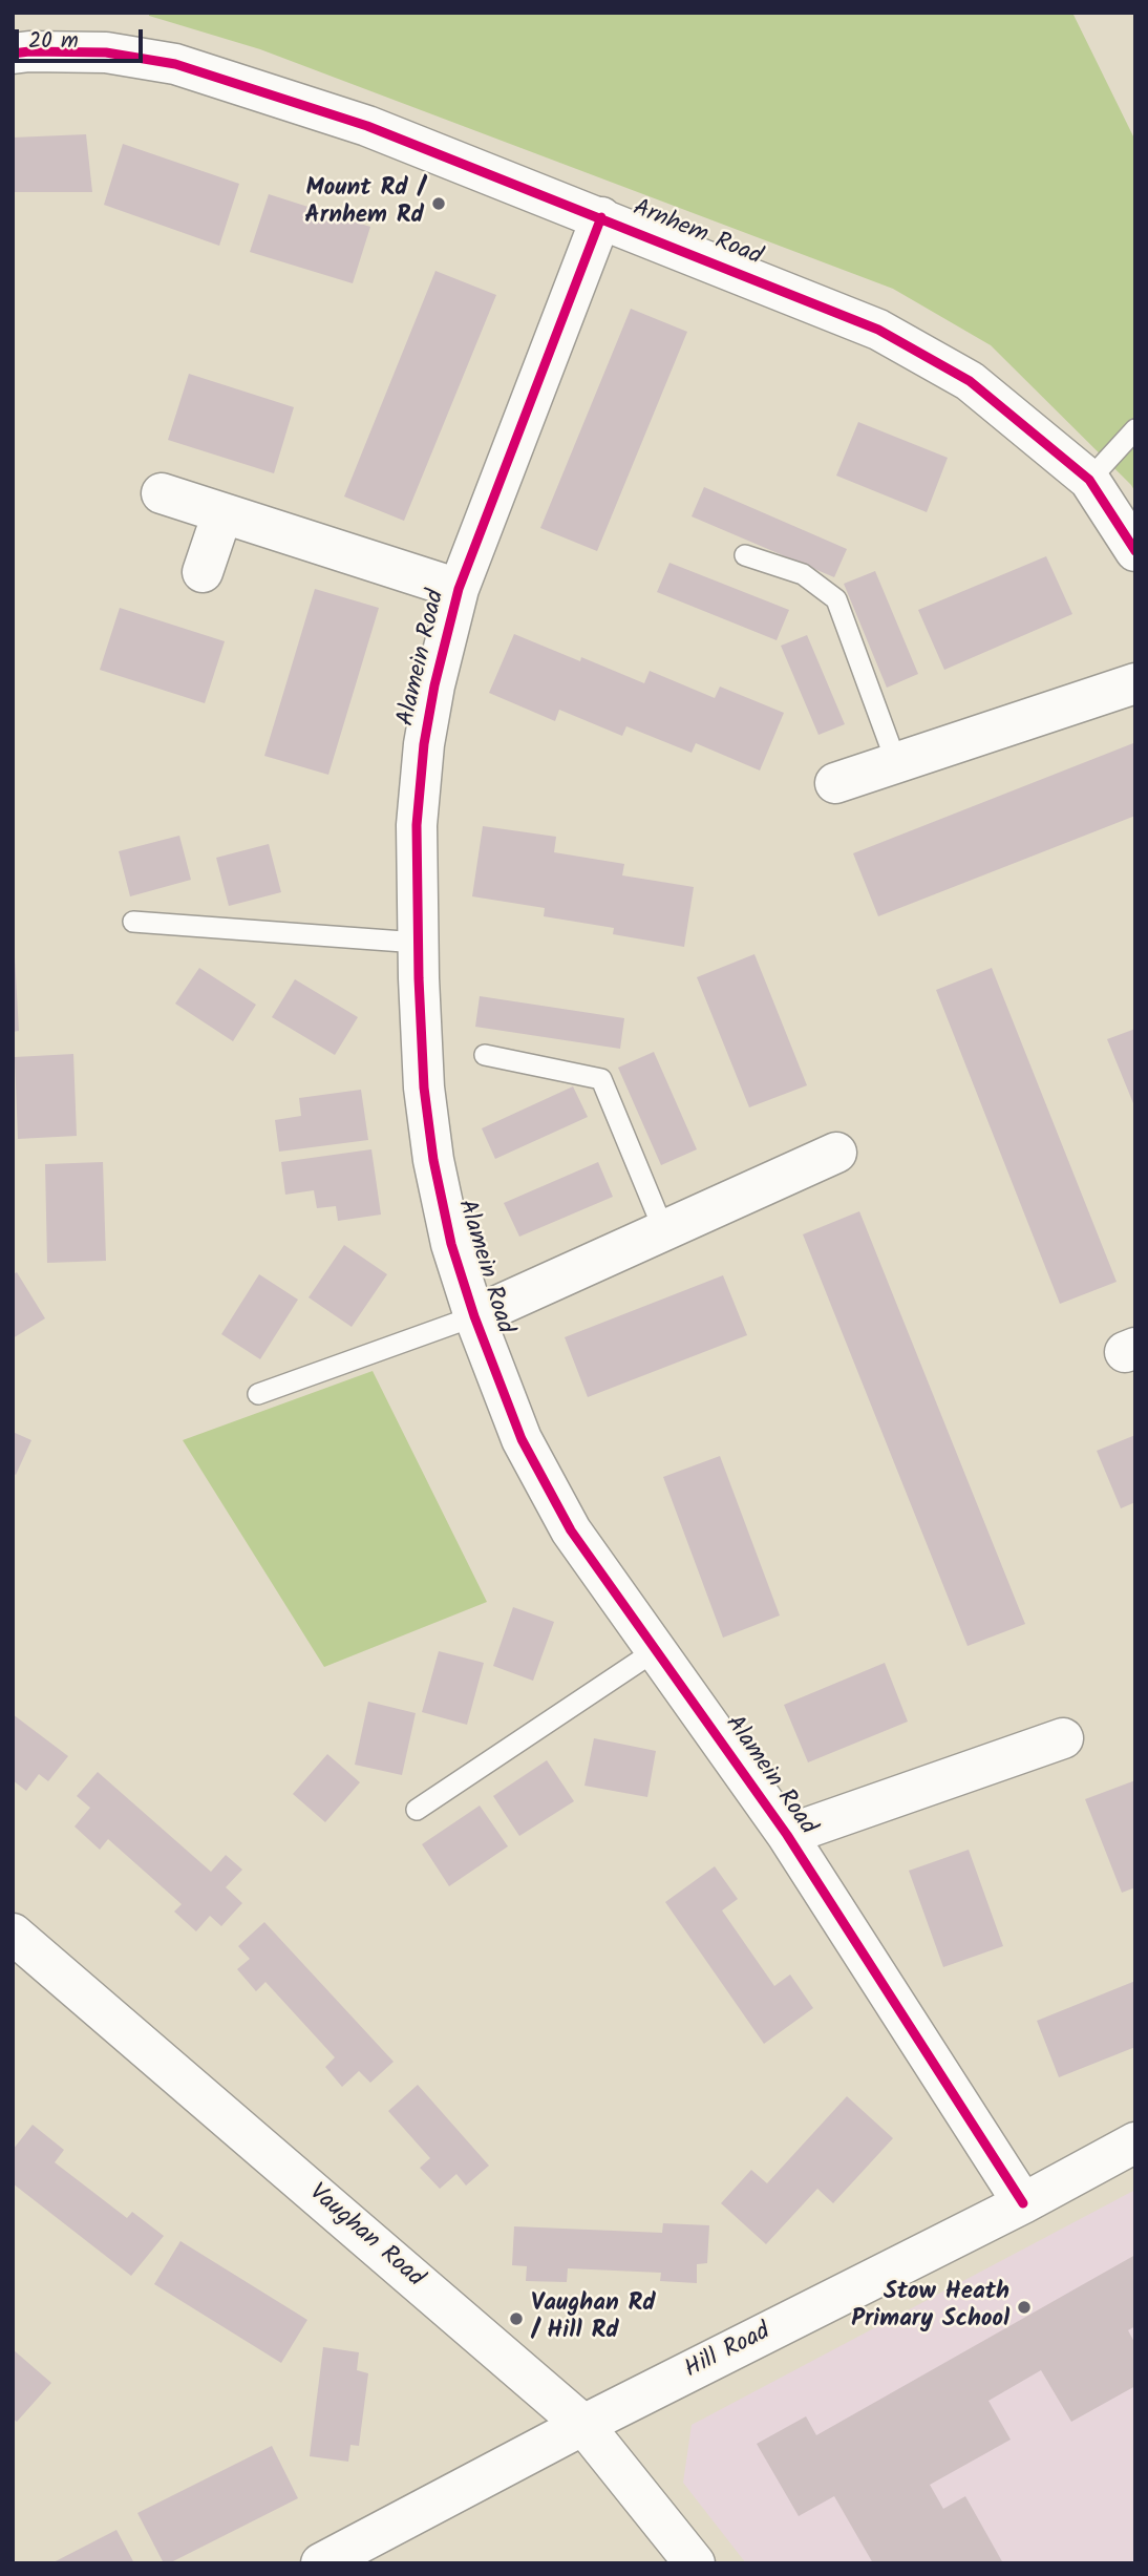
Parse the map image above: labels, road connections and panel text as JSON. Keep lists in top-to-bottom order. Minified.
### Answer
{"streets":{"street":["Arnhem Road","Alamein Road","Vaughan Road","Hill Road"]},"crossings":[["Arnhem Road","Alamein Road"],["Alamein Road","Hill Road"],["Vaughan Road","Hill Road"]],"places":["Mount Rd / Arnhem Rd","Stow Heath Primary School","Vaughan Rd / Hill Rd"],"scale_bar":"20 m"}
